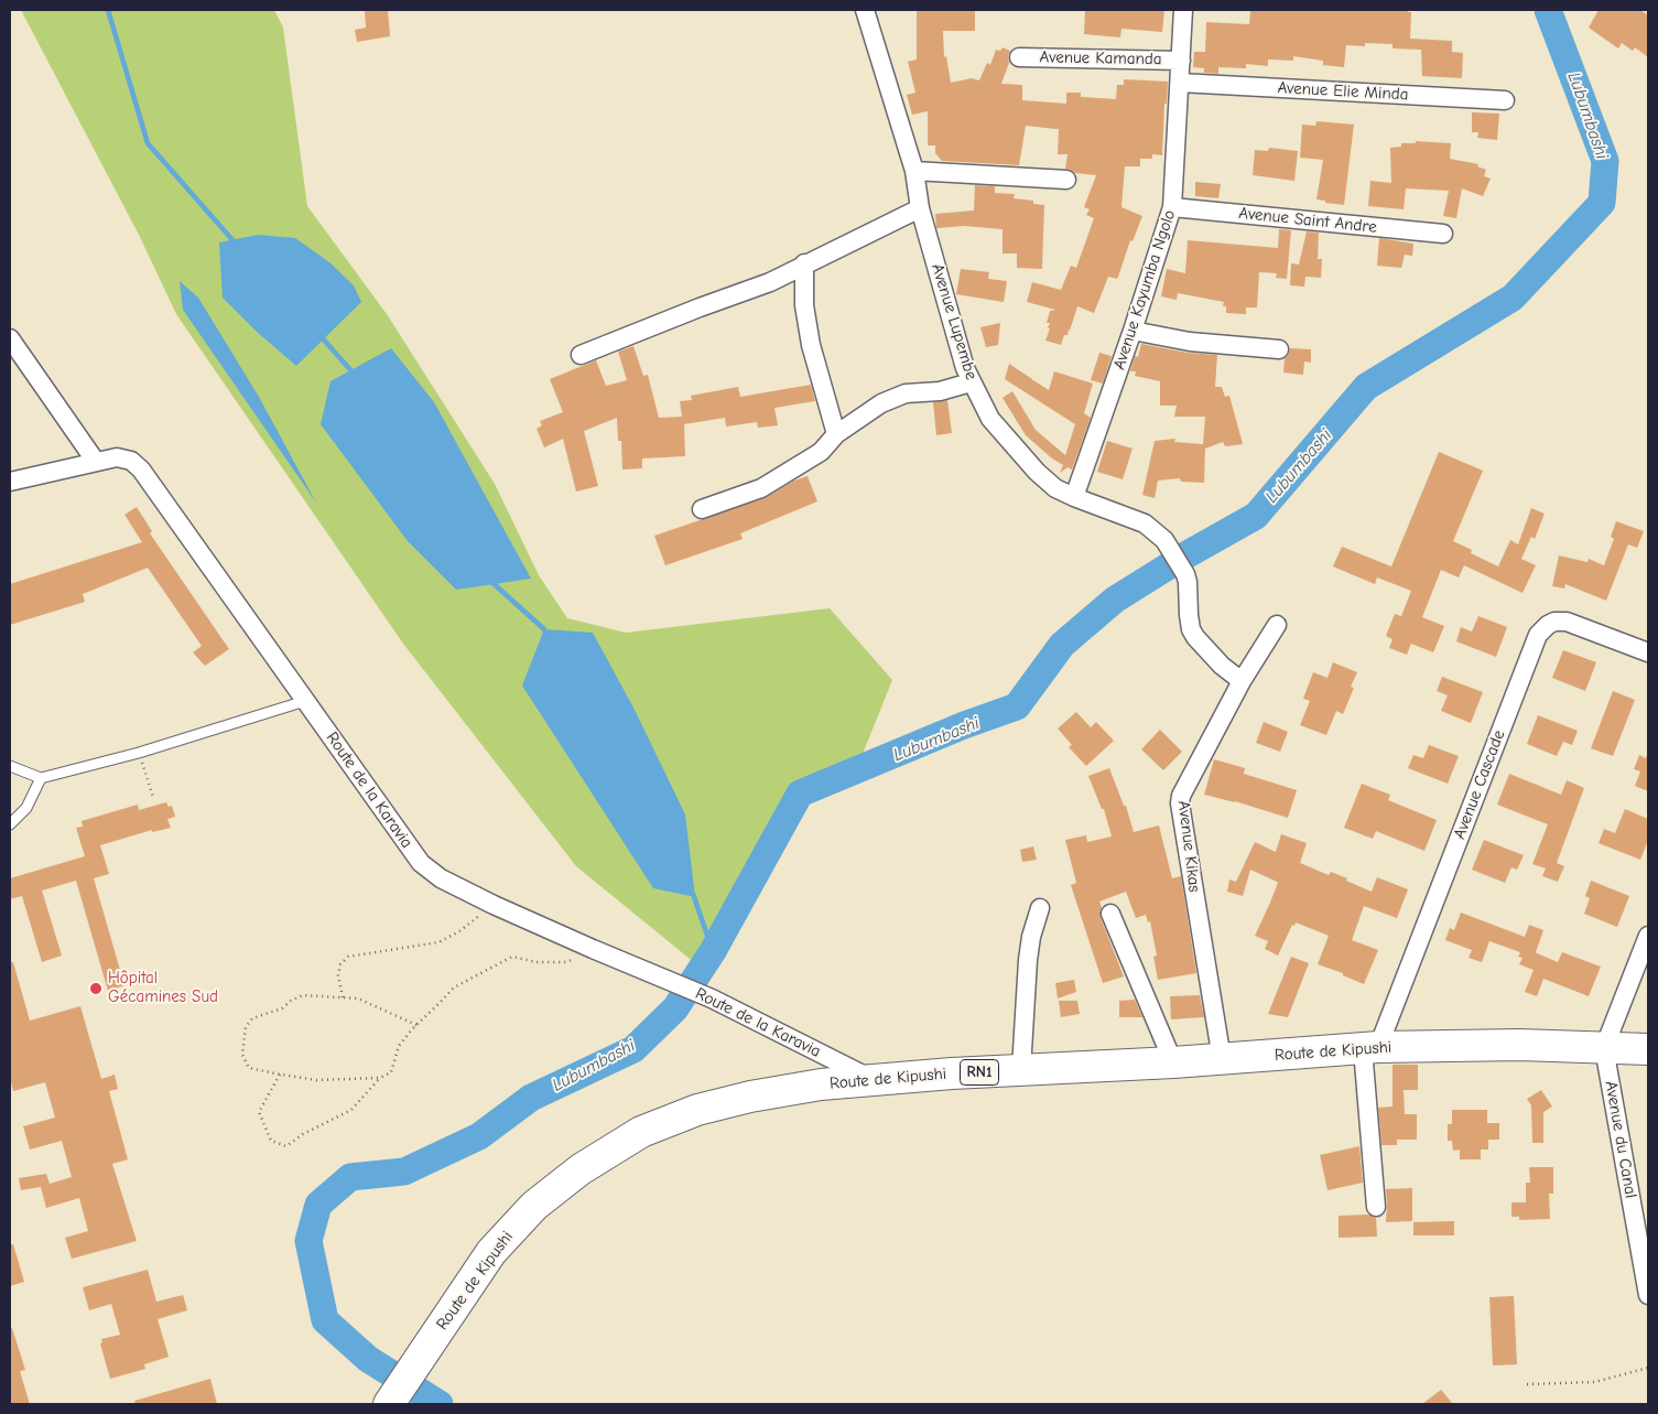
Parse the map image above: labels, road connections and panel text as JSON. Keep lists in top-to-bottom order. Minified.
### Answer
{"streets":{"highway":["Route de Kipushi","RN1"],"street":["Avenue Kamanda","Avenue Elie Minda","Avenue Saint Andre","Avenue Kayumba Ngolo","Avenue Lupembe","Avenue Cascade","Route de la Karavia","Avenue Kikas","Avenue du Canal"]},"crossings":[["Avenue Kamanda","Avenue Kayumba Ngolo"],["Avenue Elie Minda","Avenue Kayumba Ngolo"],["Avenue Saint Andre","Avenue Kayumba Ngolo"],["Avenue Kayumba Ngolo","Avenue Lupembe"],["Avenue Lupembe","Avenue Kikas"],["Avenue Cascade","Route de Kipushi"],["Route de la Karavia","Route de Kipushi"],["Avenue Kikas","Route de Kipushi"],["Route de Kipushi","Avenue du Canal"]],"water":["Lubumbashi"],"places":["Hôpital Gécamines Sud"]}
